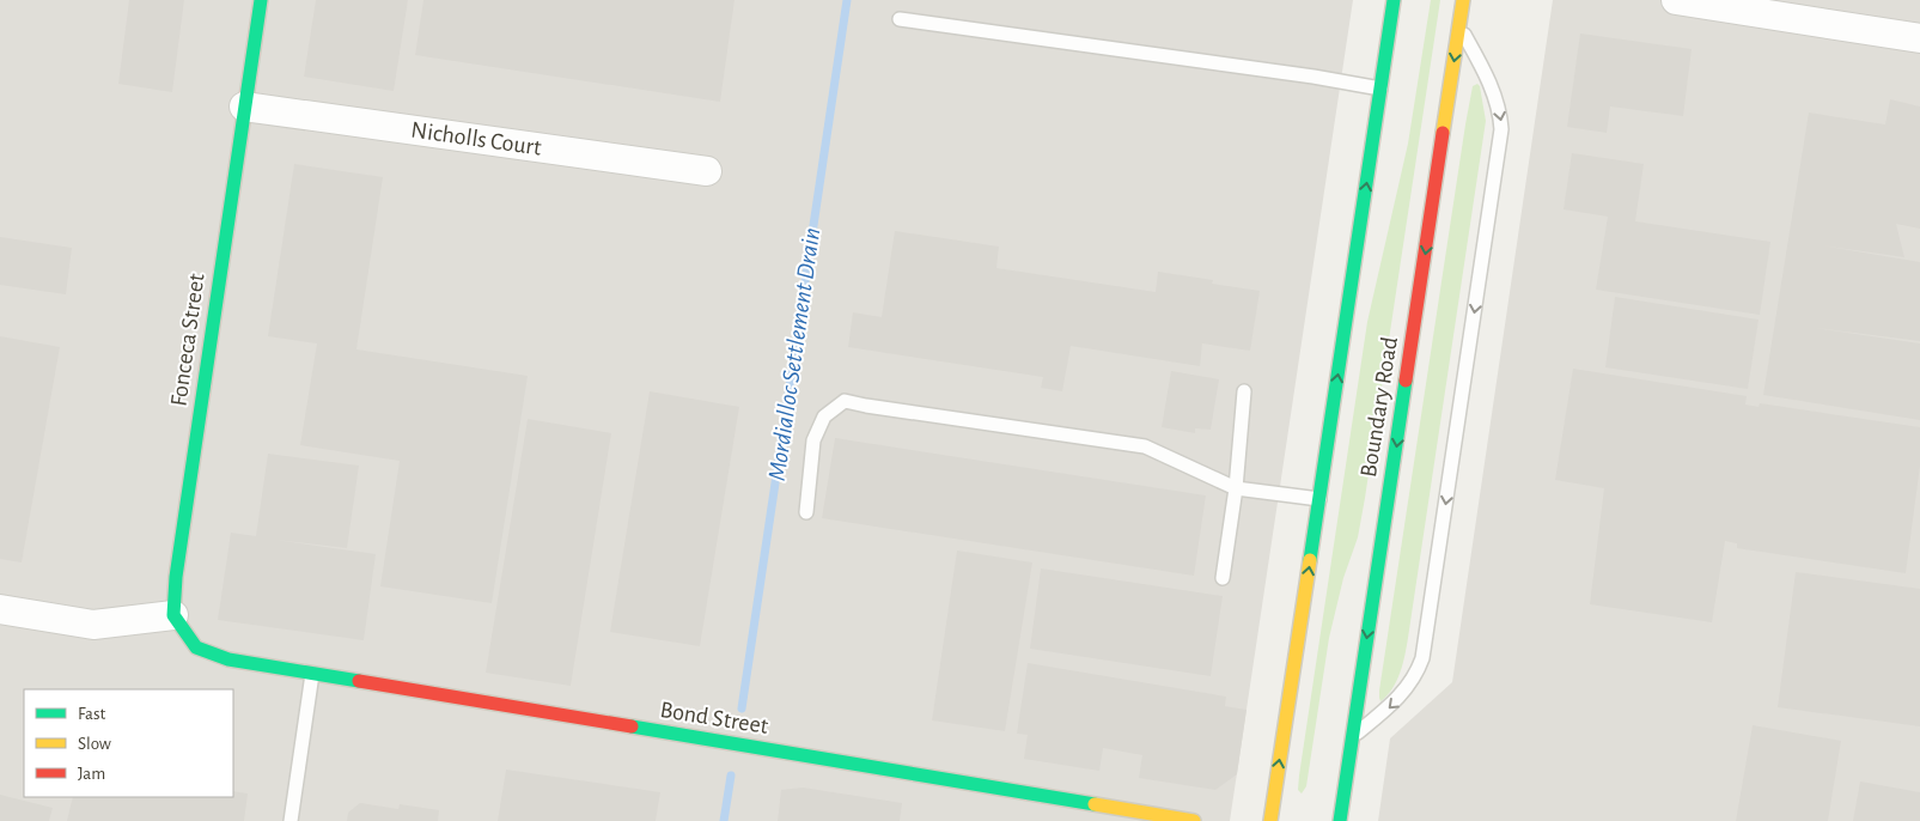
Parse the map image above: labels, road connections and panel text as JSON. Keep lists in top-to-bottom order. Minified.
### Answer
{"streets":{"street":["Nicholls Court","Fonceca Street","Boundary Road","Bond Street"]},"crossings":[["Nicholls Court","Fonceca Street"],["Fonceca Street","Bond Street"]],"water":["Mordialloc Settlement Drain"],"legend":["Fast","Slow","Jam"]}
